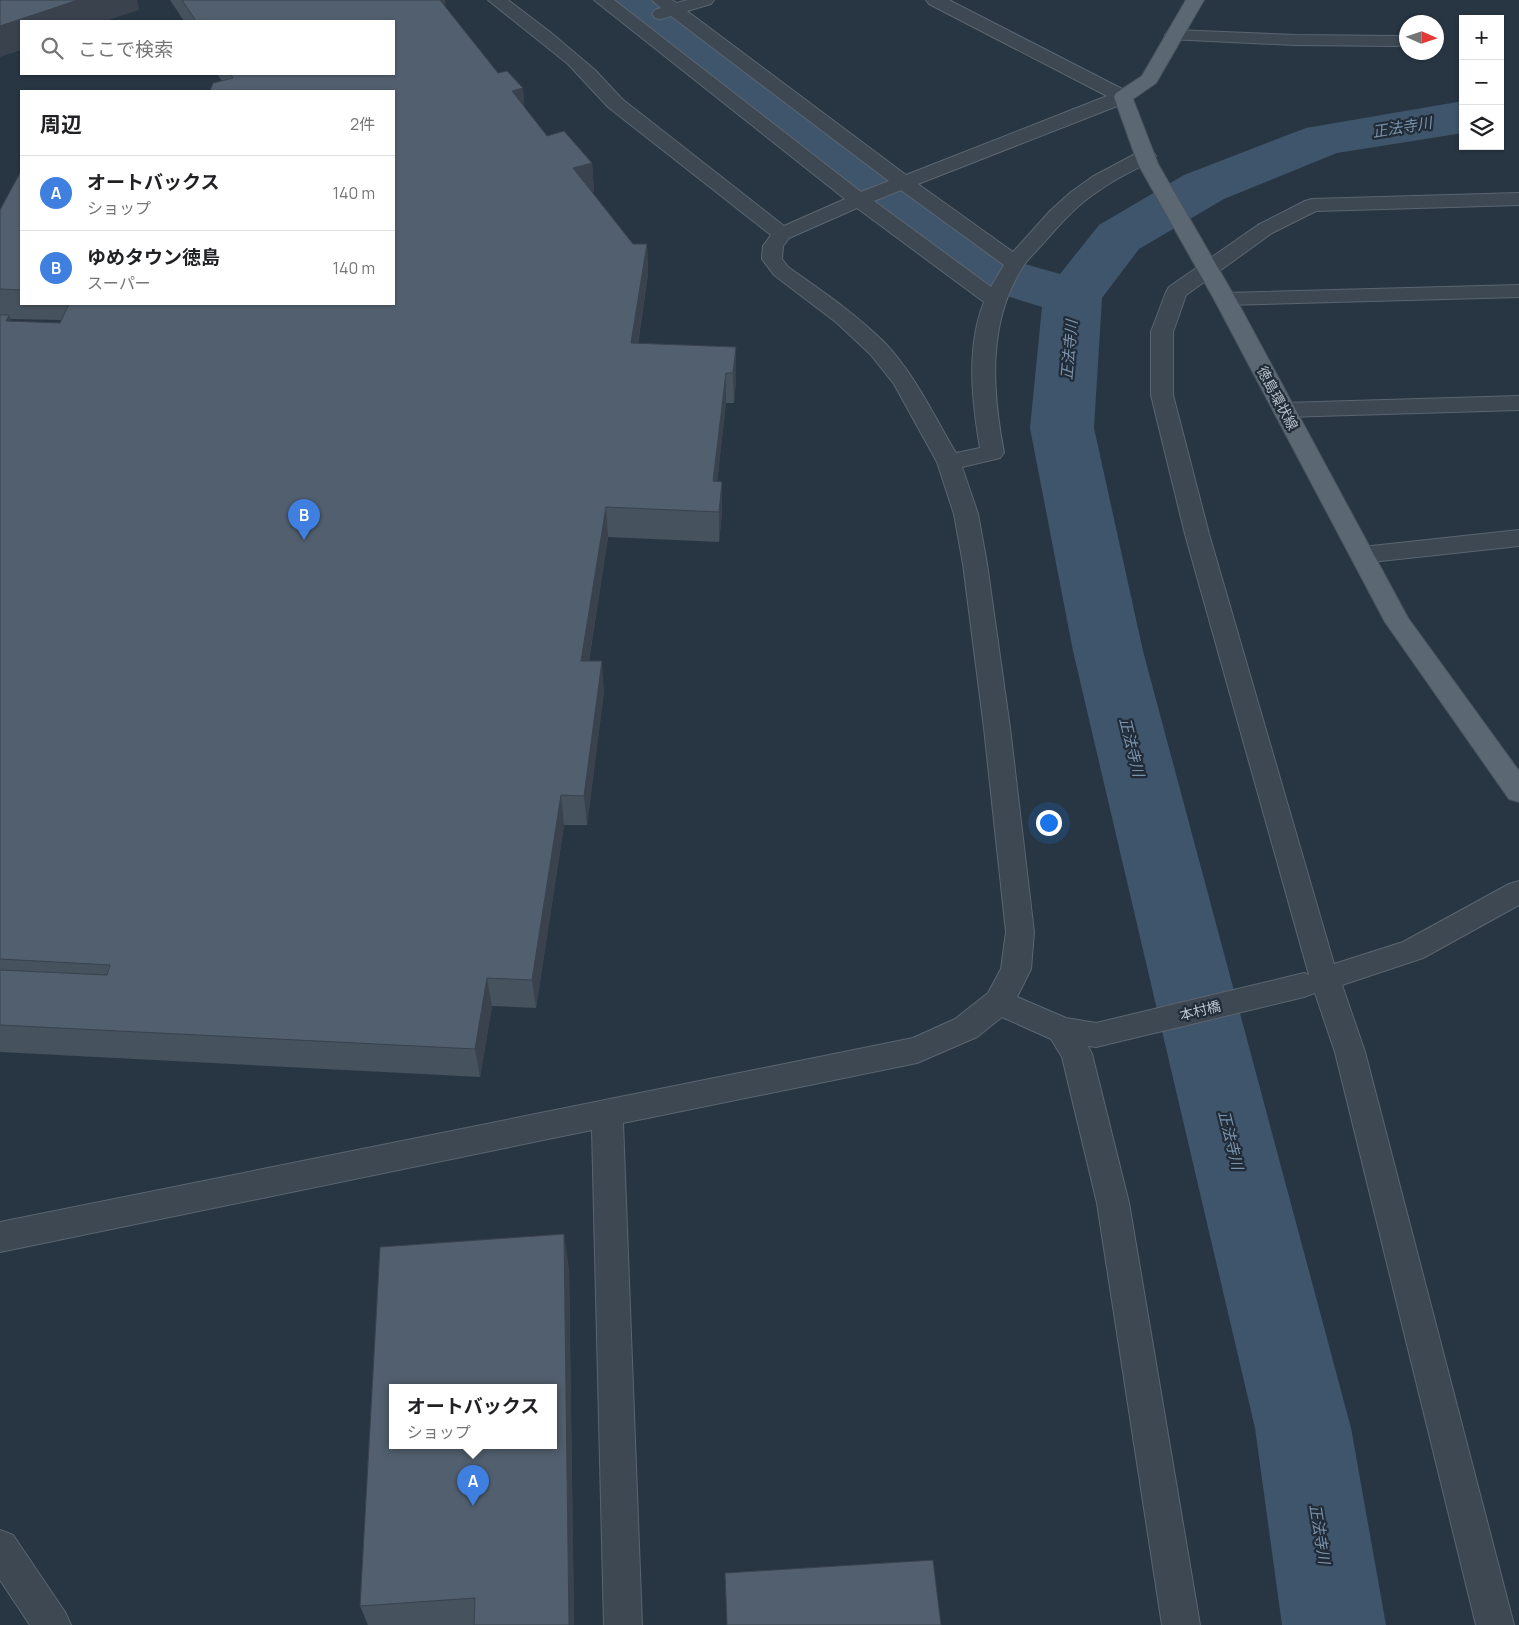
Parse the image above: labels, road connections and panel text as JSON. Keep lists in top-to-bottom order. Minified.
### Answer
{"streets":{"main road":["徳島環状線"],"street":["本村橋"]},"water":["正法寺川"],"north":"right","page":{"map_buttons":["+","−"],"search":"ここで検索","heading":["周辺","2件"],"list":[{"mark":"A","name":"オートバックス","note":"ショップ","value":"140 m"},{"mark":"B","name":"ゆめタウン徳島","note":"スーパー","value":"140 m"}],"pins":["B","A"],"popup":["オートバックス","ショップ"]}}
